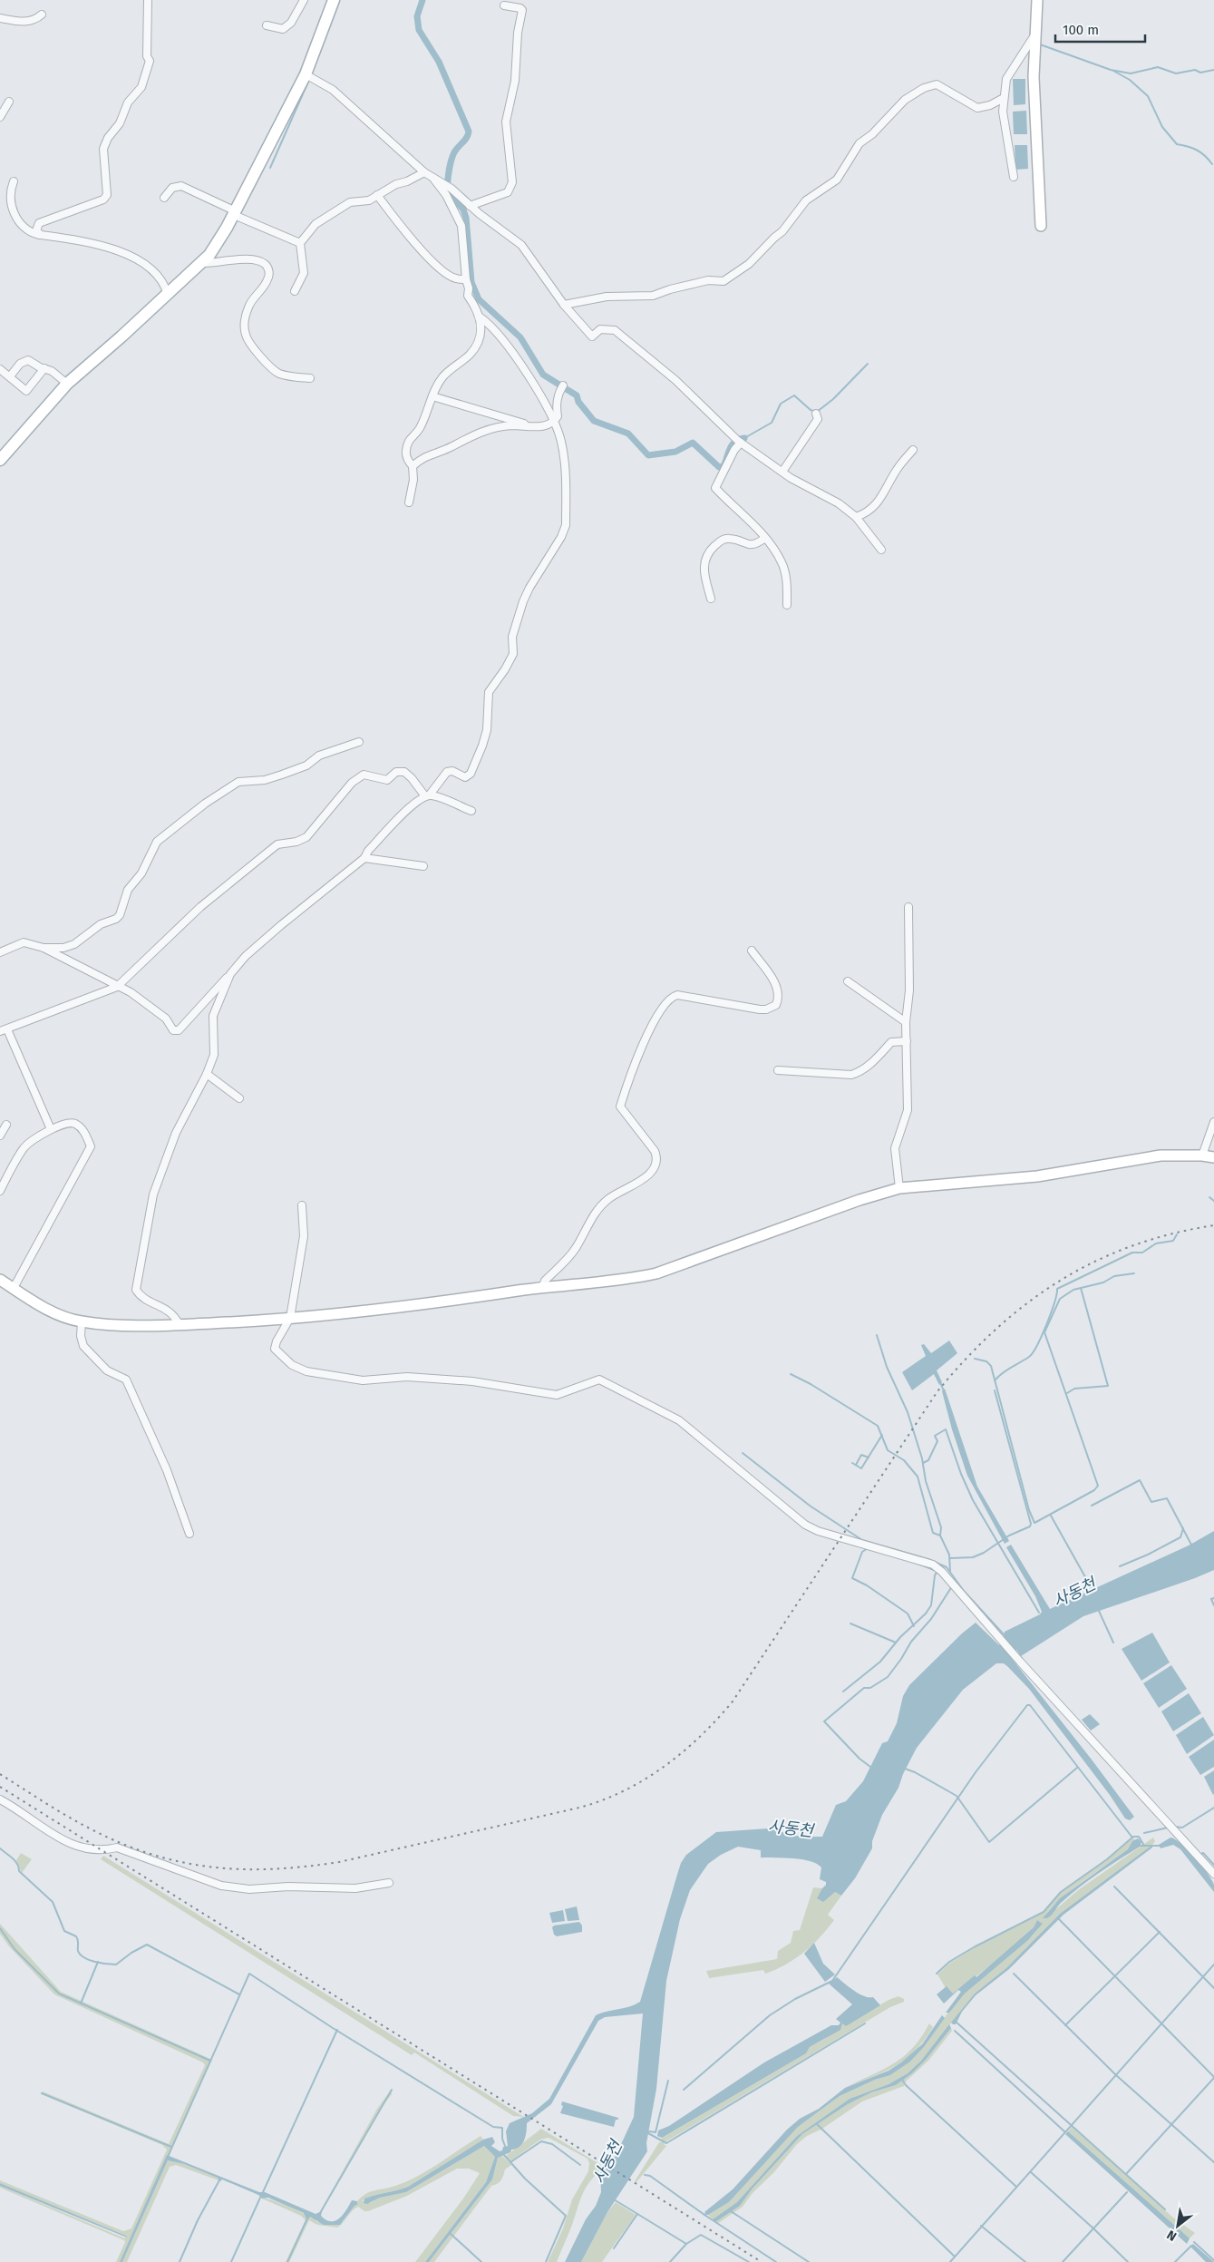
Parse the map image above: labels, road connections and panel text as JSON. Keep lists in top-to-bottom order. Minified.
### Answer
{"water":["사동천"],"scale_bar":"100 m","north":"bottom left"}
